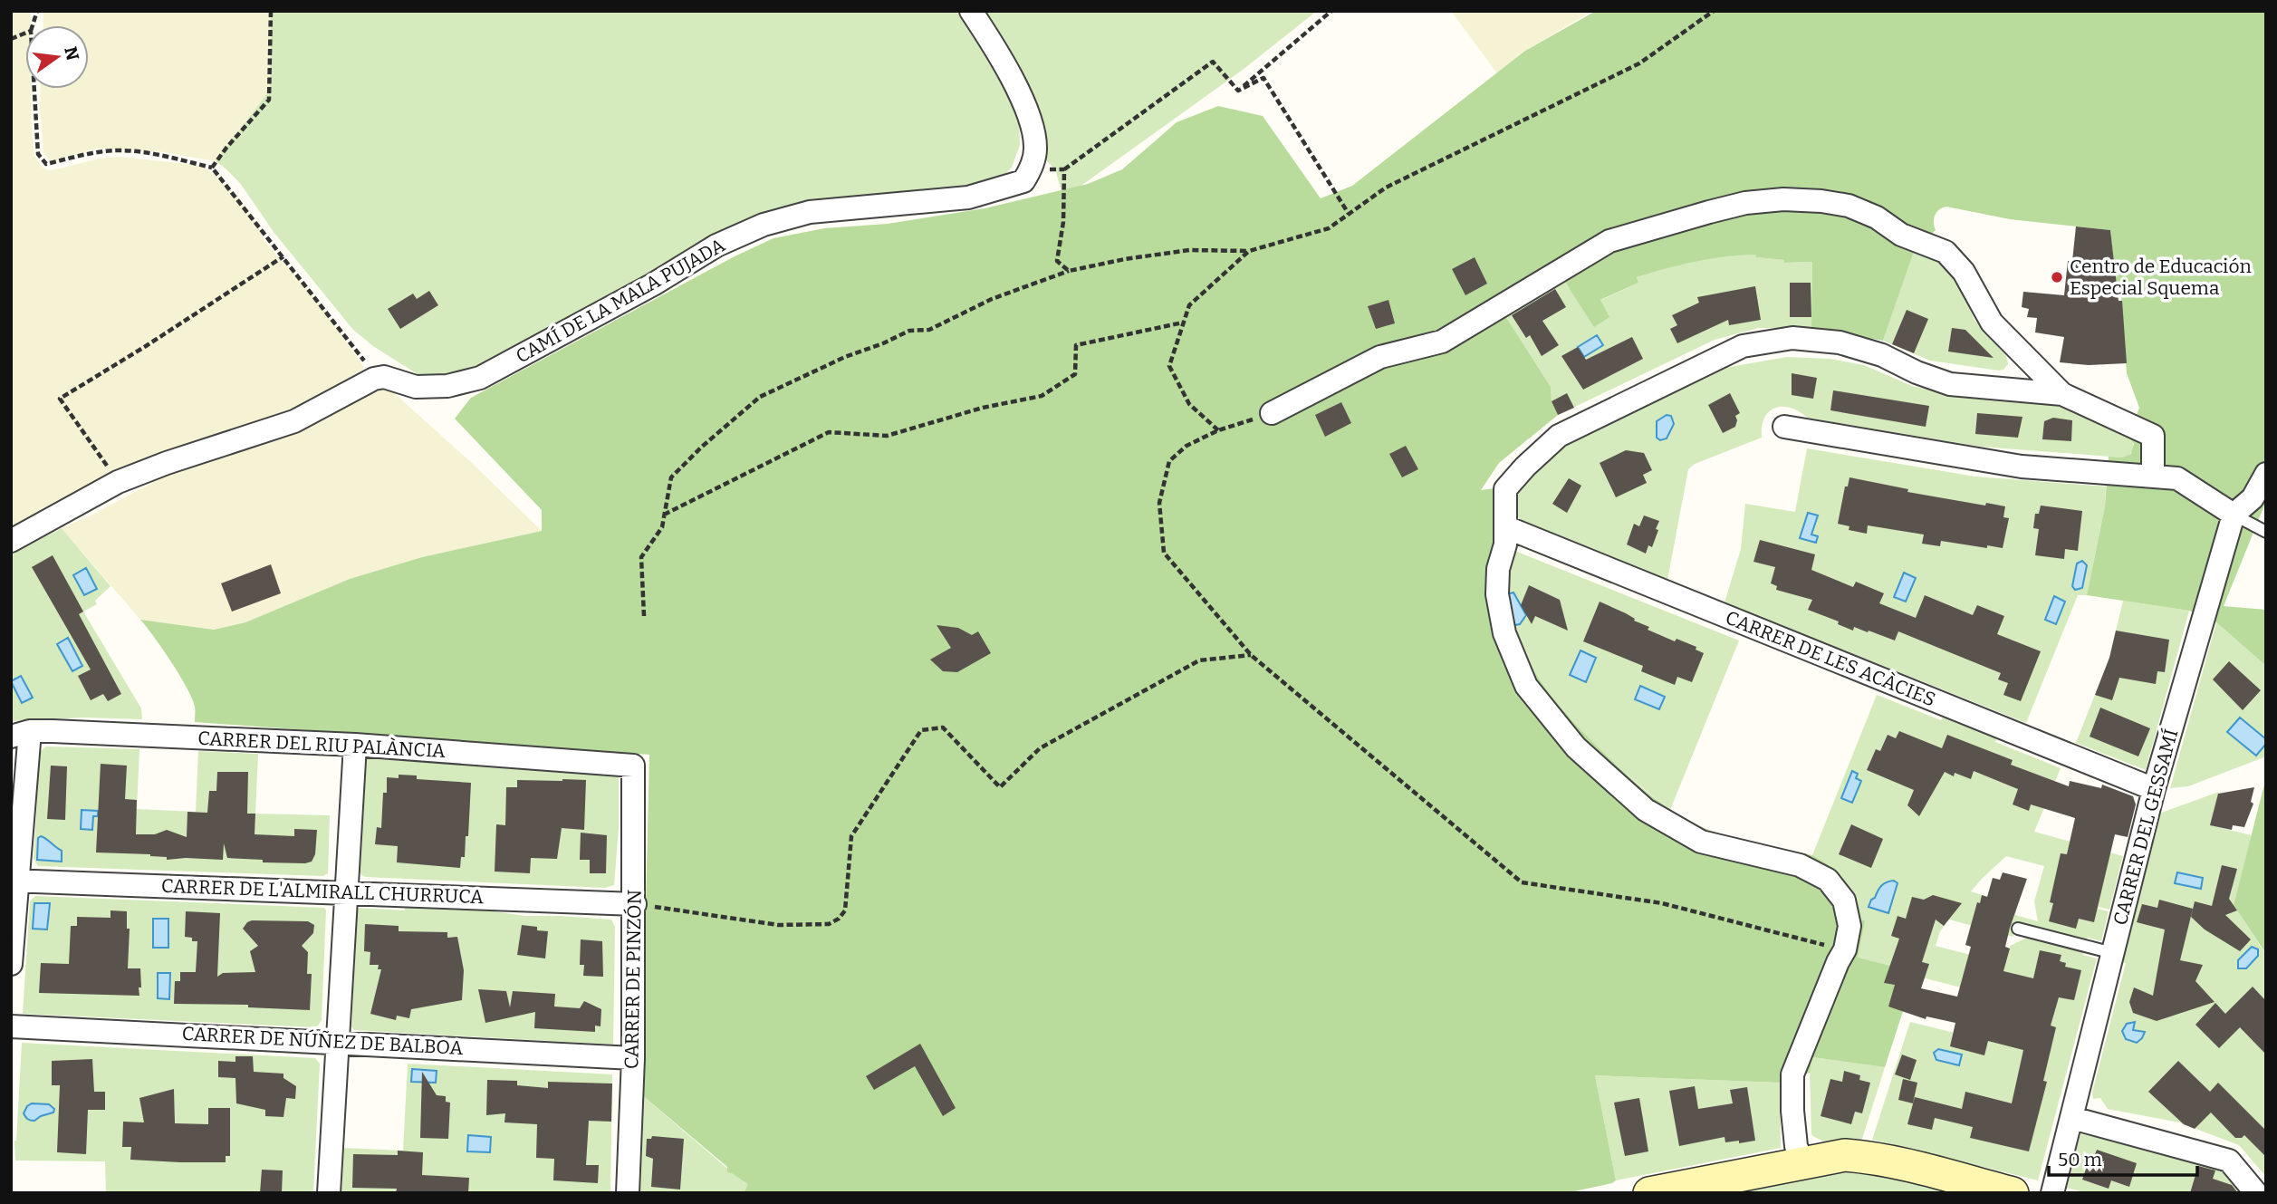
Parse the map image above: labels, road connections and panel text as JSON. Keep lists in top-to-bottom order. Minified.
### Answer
{"streets":{"street":["CAMÍ DE LA MALA PUJADA","CARRER DE LES ACÀCIES","CARRER DEL RIU PALÀNCIA","CARRER DEL GESSAMÍ","CARRER DE L'ALMIRALL CHURRUCA","CARRER DE PINZÓN","CARRER DE NÚÑEZ DE BALBOA"]},"crossings":[["CARRER DE LES ACÀCIES","CARRER DEL GESSAMÍ"],["CARRER DEL RIU PALÀNCIA","CARRER DE PINZÓN"],["CARRER DE L'ALMIRALL CHURRUCA","CARRER DE PINZÓN"],["CARRER DE PINZÓN","CARRER DE NÚÑEZ DE BALBOA"]],"places":["Centro de Educación Especial Squema"],"scale_bar":"50 m","north":"right"}
